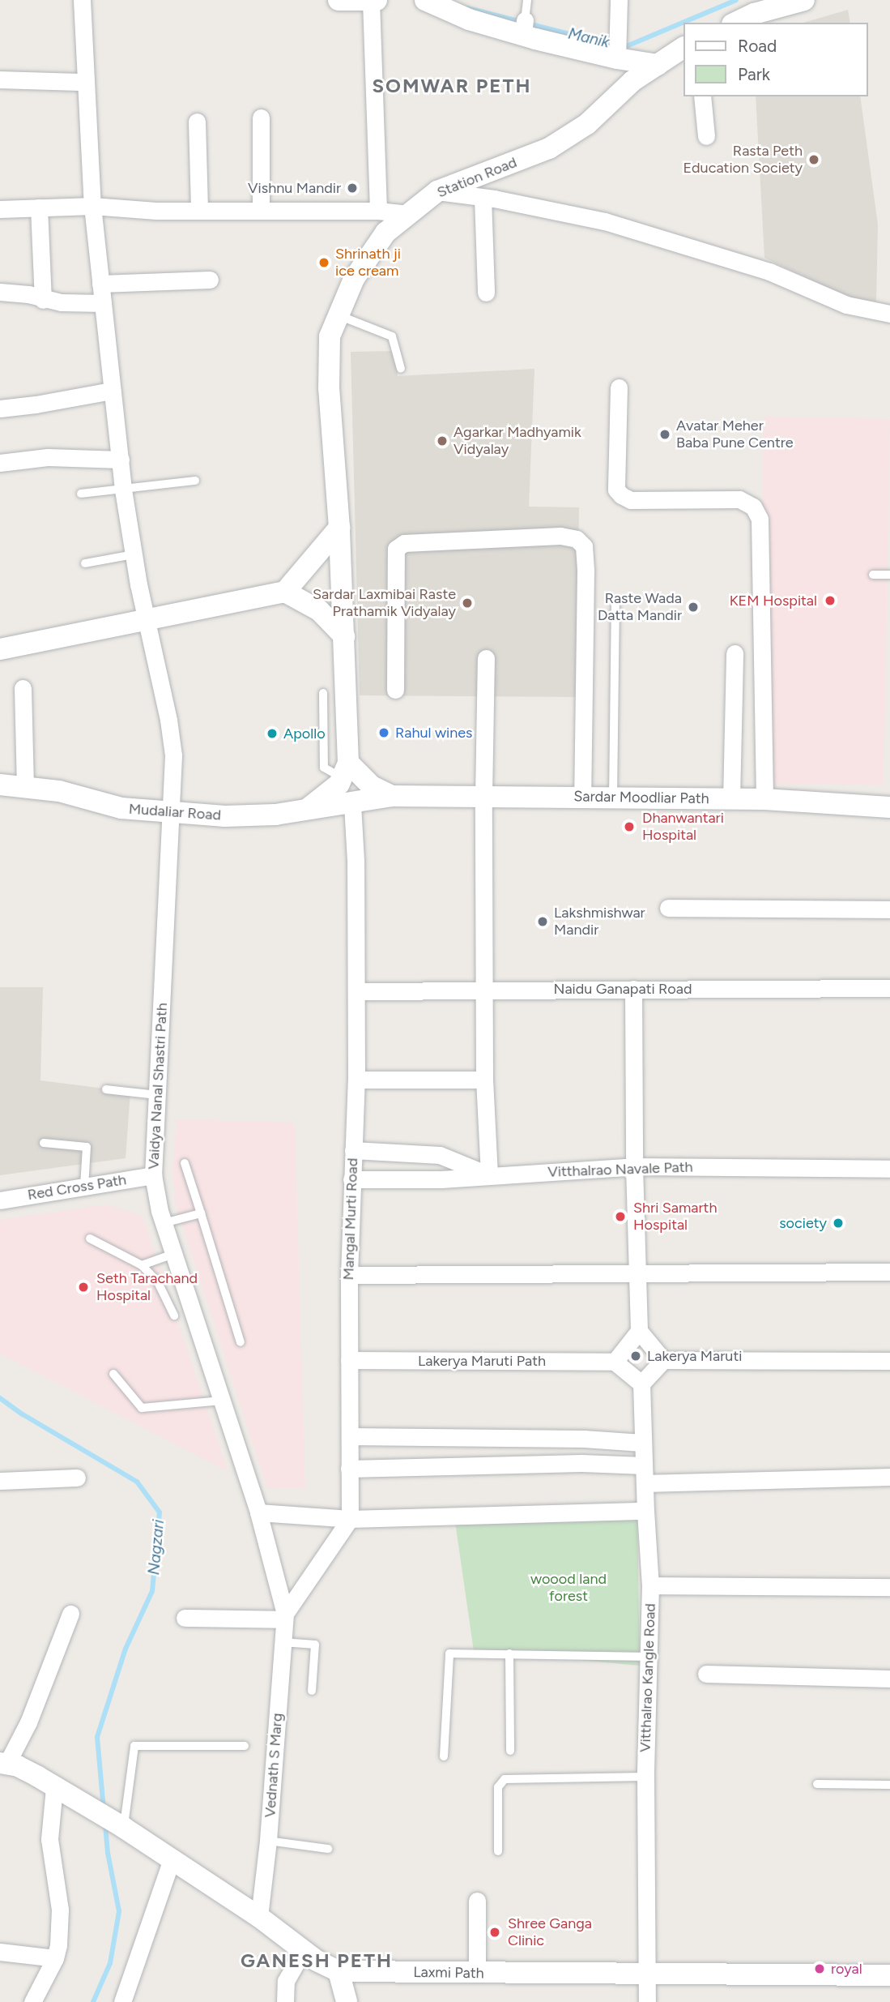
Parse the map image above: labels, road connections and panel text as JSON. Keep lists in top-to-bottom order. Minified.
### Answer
{"streets":{"street":["Station Road","Sardar Moodliar Path","Mudaliar Road","Naidu Ganapati Road","Vaidya Nanal Shastri Path","Vitthalrao Navale Path","Red Cross Path","Mangal Murti Road","Lakerya Maruti Path","Vitthalrao Kangle Road","Vednath S Marg","Laxmi Path"]},"crossings":[["Sardar Moodliar Path","Mudaliar Road"],["Sardar Moodliar Path","Mangal Murti Road"],["Mudaliar Road","Vaidya Nanal Shastri Path"],["Mudaliar Road","Mangal Murti Road"],["Naidu Ganapati Road","Mangal Murti Road"],["Vaidya Nanal Shastri Path","Red Cross Path"],["Vaidya Nanal Shastri Path","Vednath S Marg"],["Vitthalrao Navale Path","Mangal Murti Road"],["Mangal Murti Road","Lakerya Maruti Path"],["Vitthalrao Kangle Road","Laxmi Path"],["Vednath S Marg","Laxmi Path"]],"districts":["SOMWAR PETH","GANESH PETH"],"water":["Manik","Nagzari"],"parks":["woood land forest"],"places":["Rasta Peth Education Society","Vishnu Mandir","Shrinath ji ice cream","Avatar Meher Baba Pune Centre","Agarkar Madhyamik Vidyalay","KEM Hospital","Sardar Laxmibai Raste Prathamik Vidyalay","Raste Wada Datta Mandir","Rahul wines","Apollo","Dhanwantari Hospital","Lakshmishwar Mandir","Shri Samarth Hospital","society","Seth Tarachand Hospital","Lakerya Maruti","Shree Ganga Clinic","royal"],"legend":["Road","Park"]}
